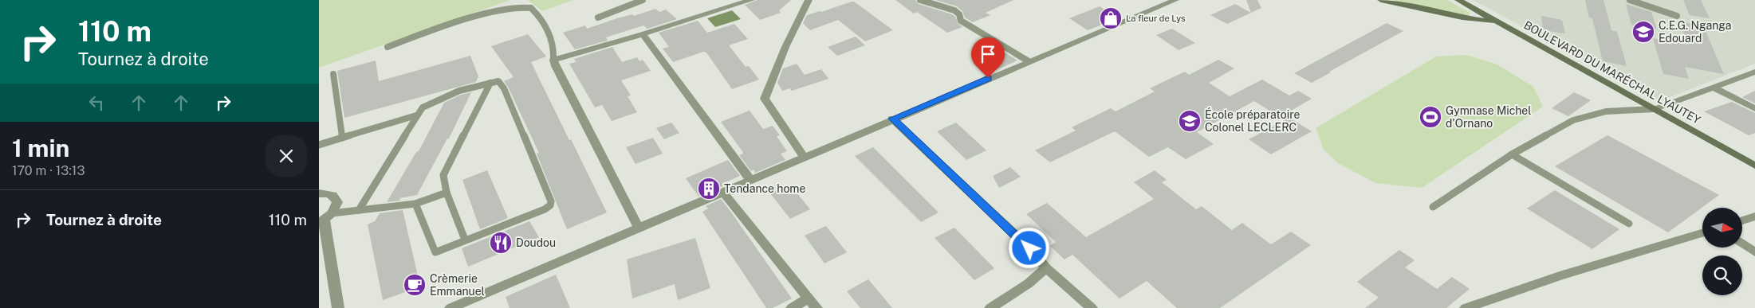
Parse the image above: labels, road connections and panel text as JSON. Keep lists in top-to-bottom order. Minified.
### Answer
{"streets":{"main road":["BOULEVARD DU MARÉCHAL LYAUTEY"]},"places":{"shop":["La fleur de Lys"],"school or university":["C.E.G. Nganga Edouard","École préparatoire Colonel LECLERC"],"sports":["Gymnase Michel d'Ornano"],"building":["Tendance home"],"restaurant":["Doudou"],"cafe":["Crèmerie Emmanuel"]},"north":"right","page":{"turn":["110 m","Tournez à droite"],"heading":["1 min","170 m · 13:13"],"list":[{"name":"Tournez à droite","value":"110 m"}]}}
